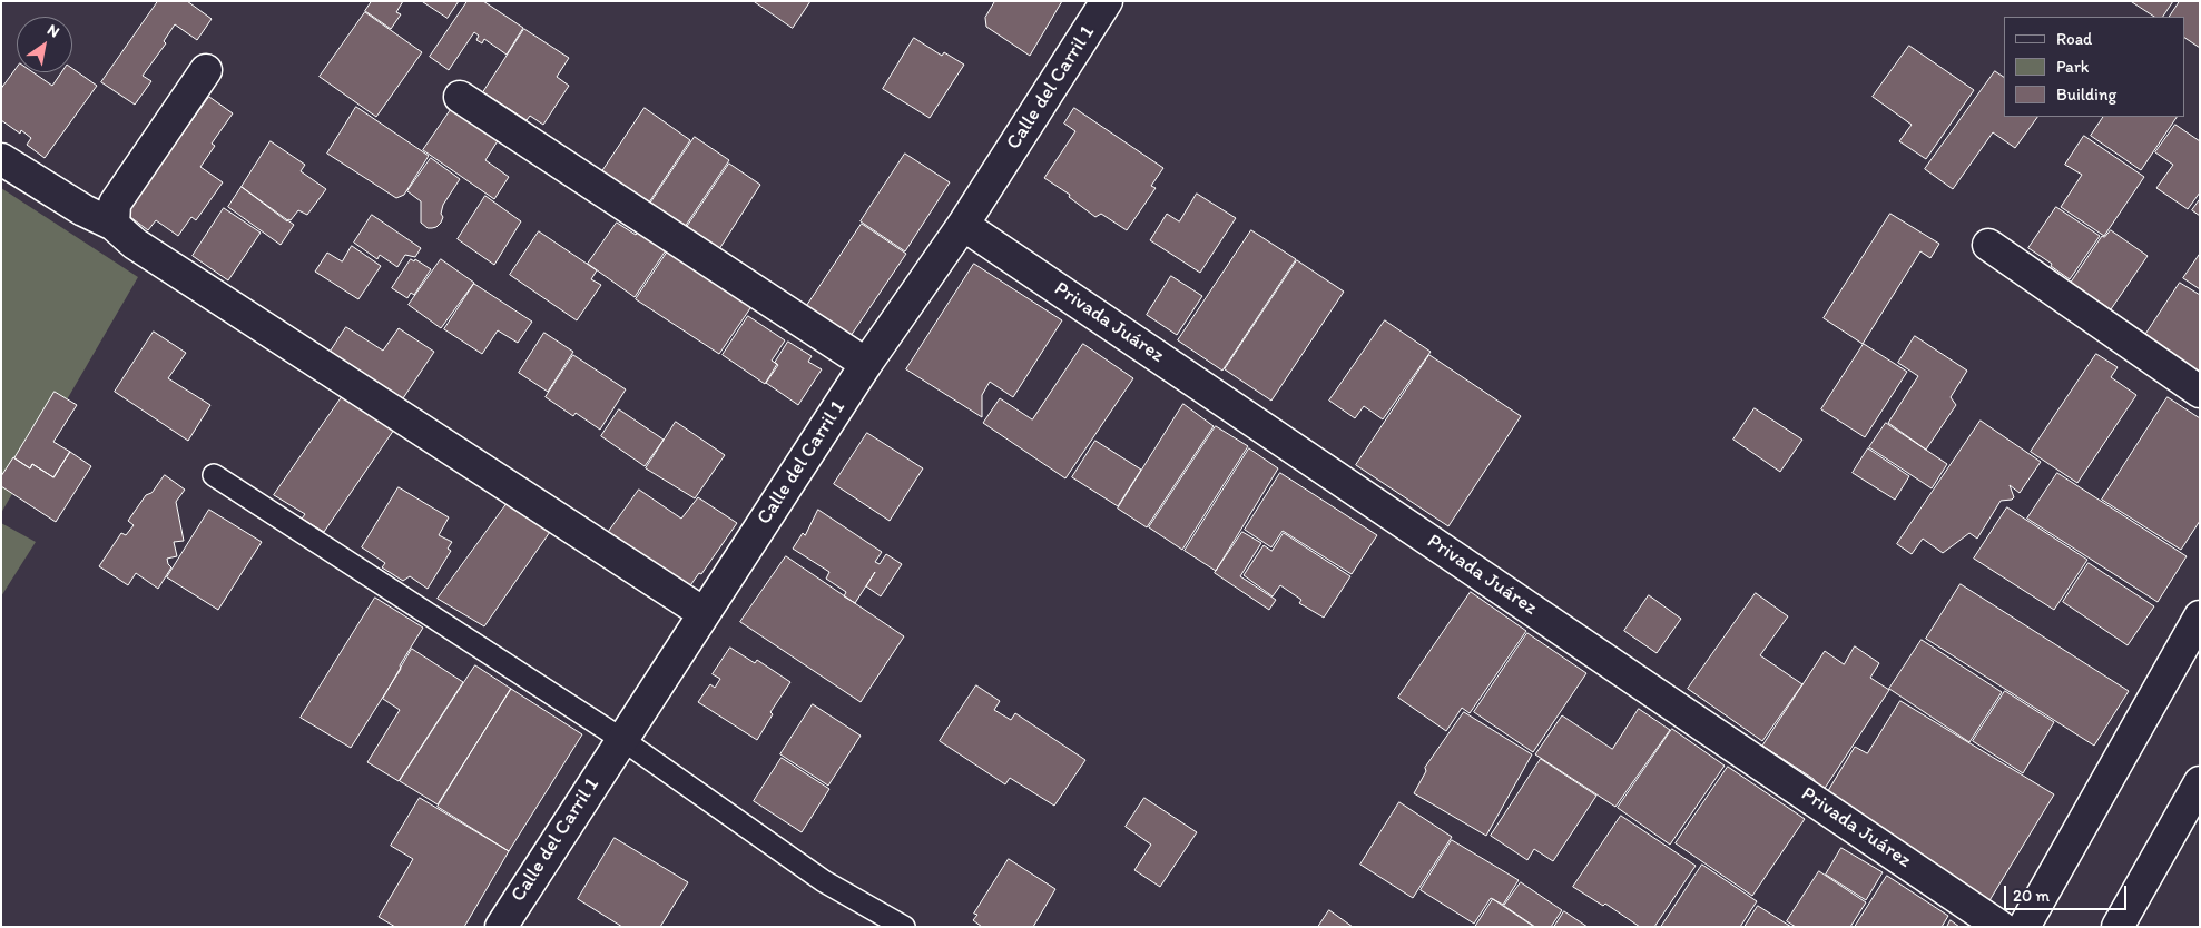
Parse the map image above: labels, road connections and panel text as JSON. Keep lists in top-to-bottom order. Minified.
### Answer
{"streets":{"street":["Calle del Carril 1","Privada Juárez"]},"crossings":[["Calle del Carril 1","Privada Juárez"]],"legend":["Road","Park","Building"],"scale_bar":"20 m","north":"top right"}
